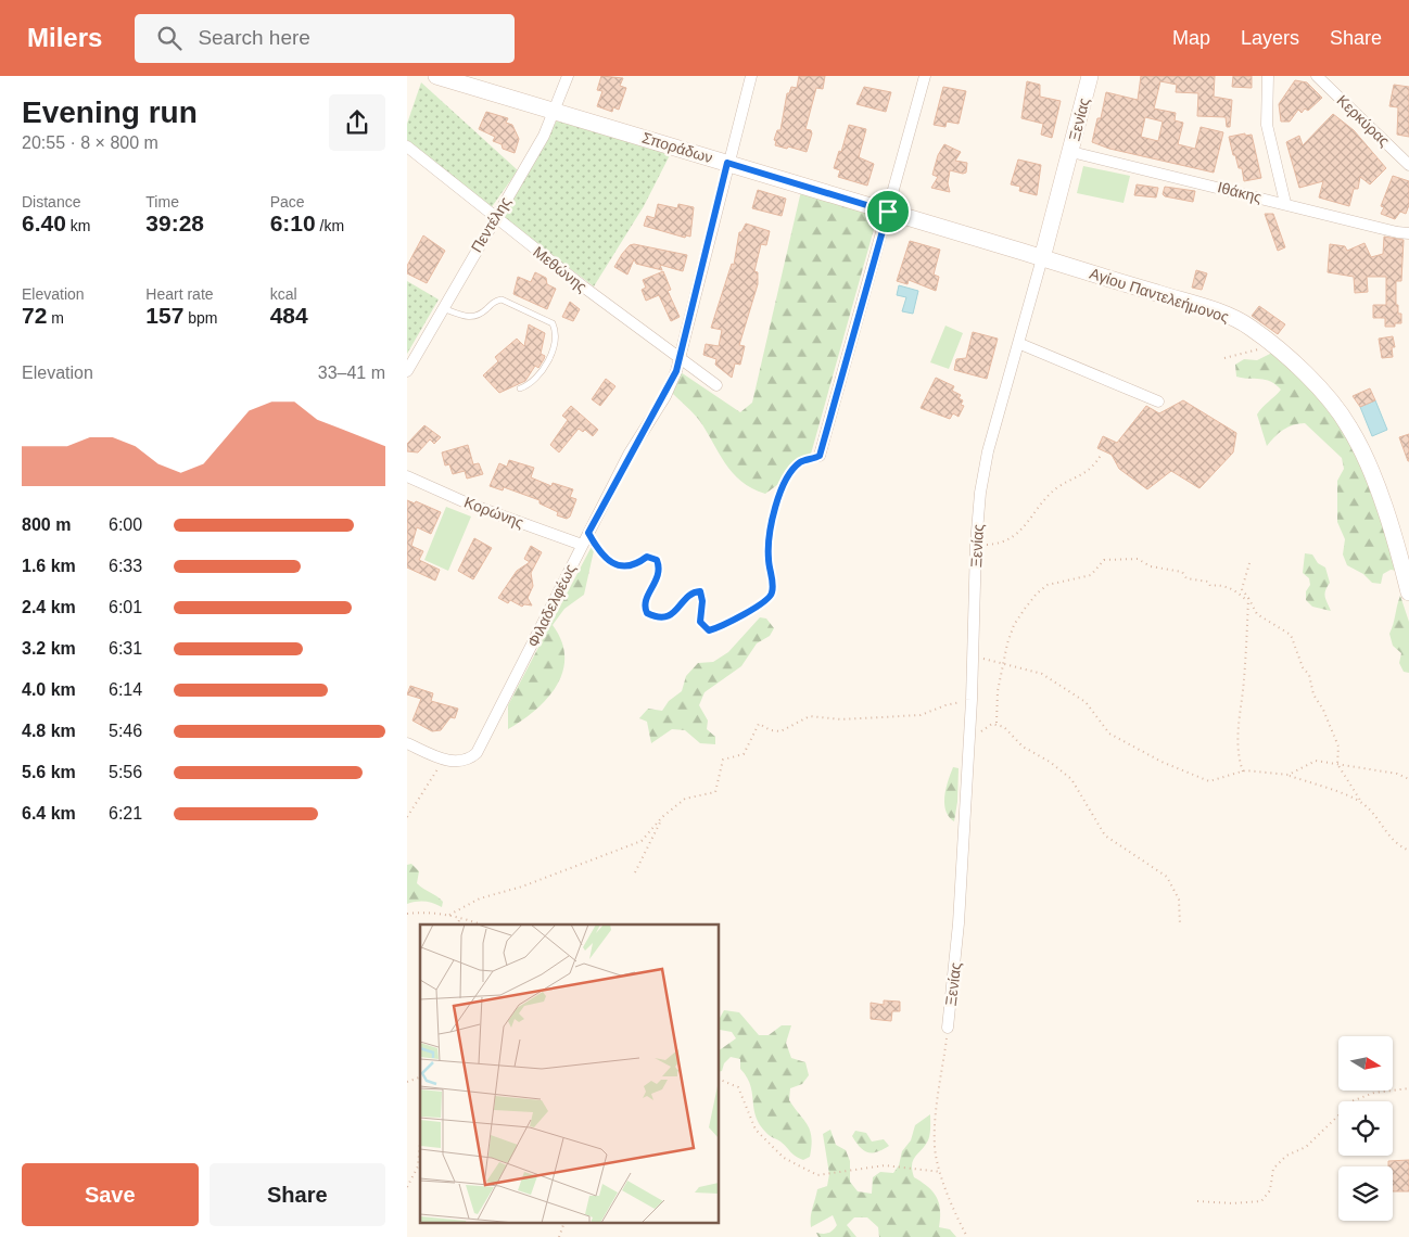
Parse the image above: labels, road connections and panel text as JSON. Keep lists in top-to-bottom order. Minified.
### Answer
{"streets":{"street":["Ξενίας","Κερκύρας","Σποράδων","Ιθάκης","Πεντέλης","Μεθώνης","Αγίου Παντελεήμονος","Κορώνης","Φιλαδελφέως"]},"crossings":[["Ξενίας","Σποράδων"],["Ξενίας","Ιθάκης"],["Ξενίας","Αγίου Παντελεήμονος"],["Σποράδων","Πεντέλης"],["Σποράδων","Αγίου Παντελεήμονος"],["Σποράδων","Φιλαδελφέως"],["Πεντέλης","Μεθώνης"],["Μεθώνης","Φιλαδελφέως"],["Κορώνης","Φιλαδελφέως"]],"north":"right","page":{"header":"Milers","search":"Search here","nav":["Map","Layers","Share"],"heading":["Evening run","20:55 · 8 × 800 m"],"stats":[["Distance","6.40 km"],["Time","39:28"],["Pace","6:10 /km"],["Elevation","72 m"],["Heart rate","157 bpm"],["kcal","484"]],"chart":["Elevation","33–41 m"],"list":[{"name":"800 m","note":"6:00"},{"name":"1.6 km","note":"6:33"},{"name":"2.4 km","note":"6:01"},{"name":"3.2 km","note":"6:31"},{"name":"4.0 km","note":"6:14"},{"name":"4.8 km","note":"5:46"},{"name":"5.6 km","note":"5:56"},{"name":"6.4 km","note":"6:21"}],"buttons":["Save","Share"]}}
